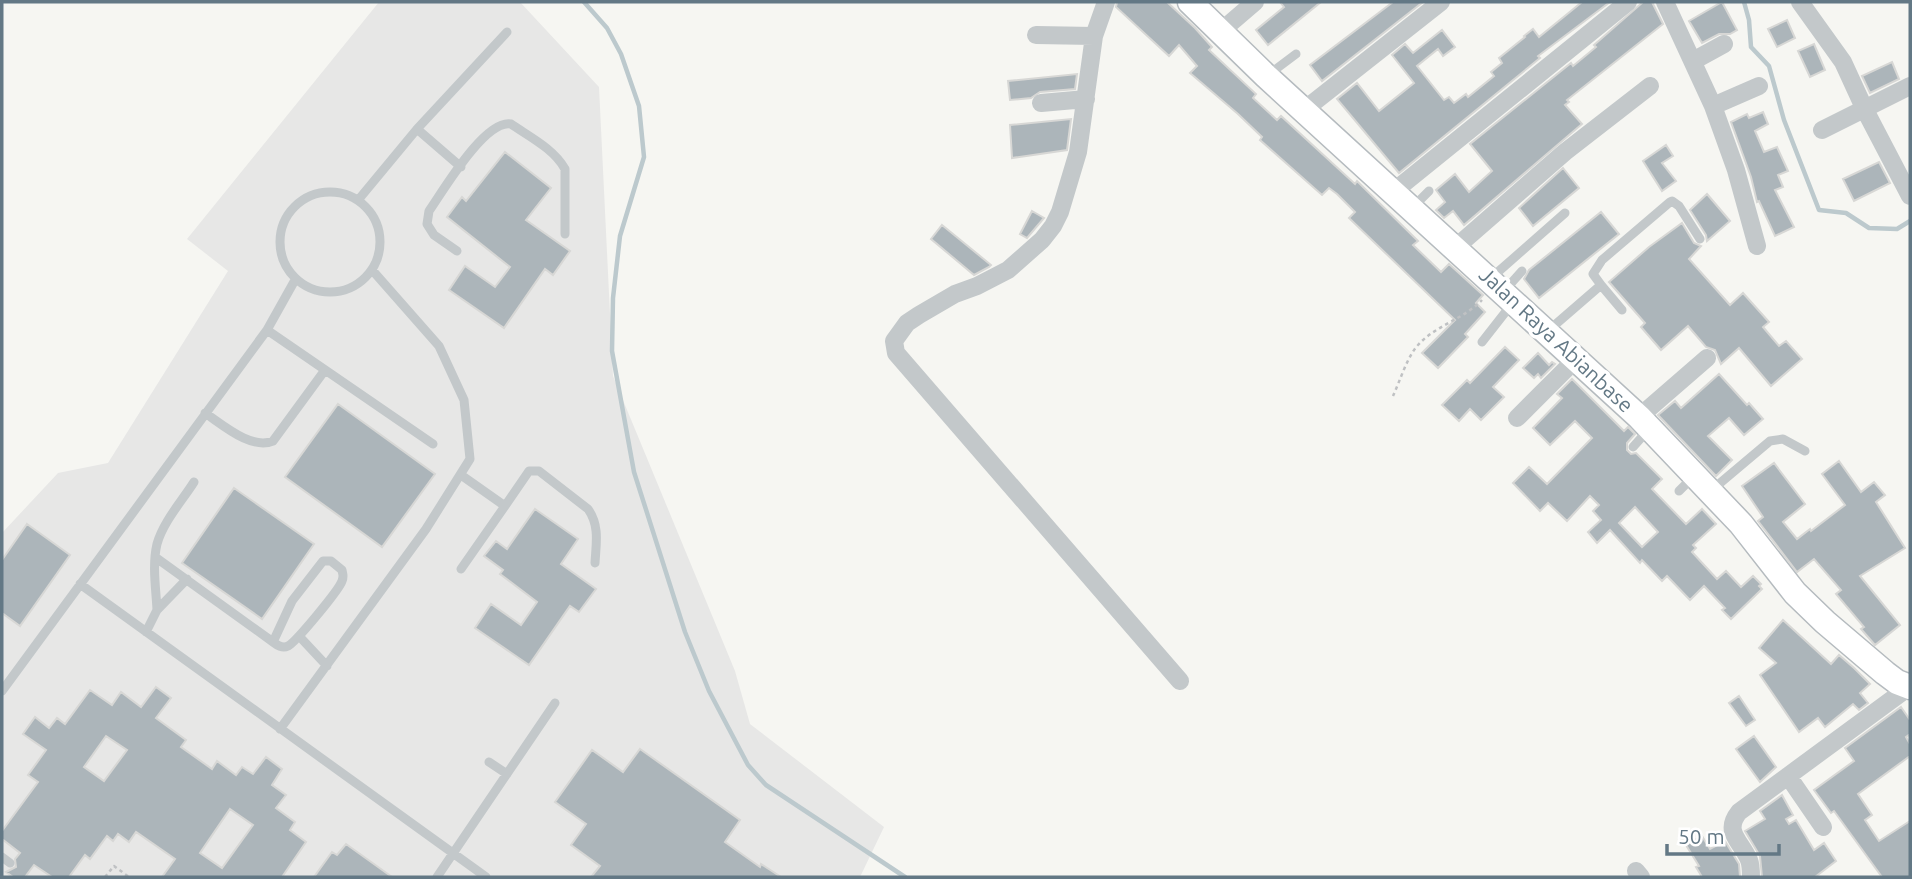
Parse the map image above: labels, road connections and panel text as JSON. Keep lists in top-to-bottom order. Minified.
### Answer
{"streets":{"main road":["Jalan Raya Abianbase"]},"scale_bar":"50 m"}
